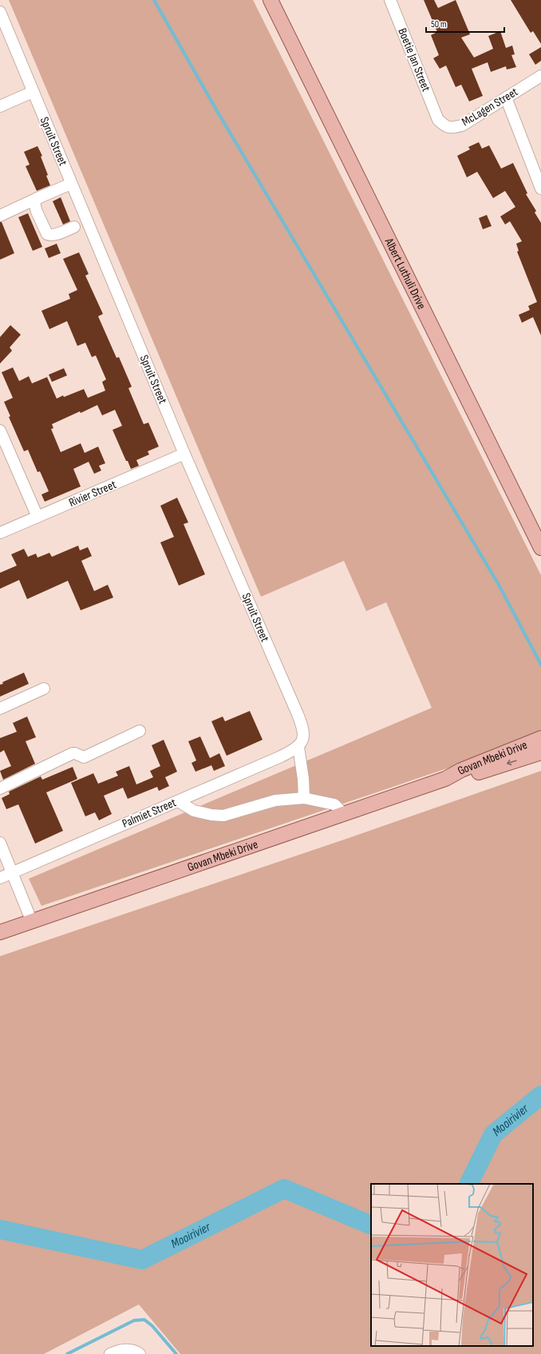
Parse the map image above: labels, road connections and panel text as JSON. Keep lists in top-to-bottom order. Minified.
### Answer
{"streets":{"main road":["Albert Luthuli Drive","Govan Mbeki Drive"],"street":["Boetie Jan Street","McLagen Street","Spruit Street","Rivier Street","Palmiet Street"]},"crossings":[["Boetie Jan Street","McLagen Street"],["Spruit Street","Rivier Street"],["Spruit Street","Palmiet Street"]],"water":["Mooirivier"],"scale_bar":"50 m"}
